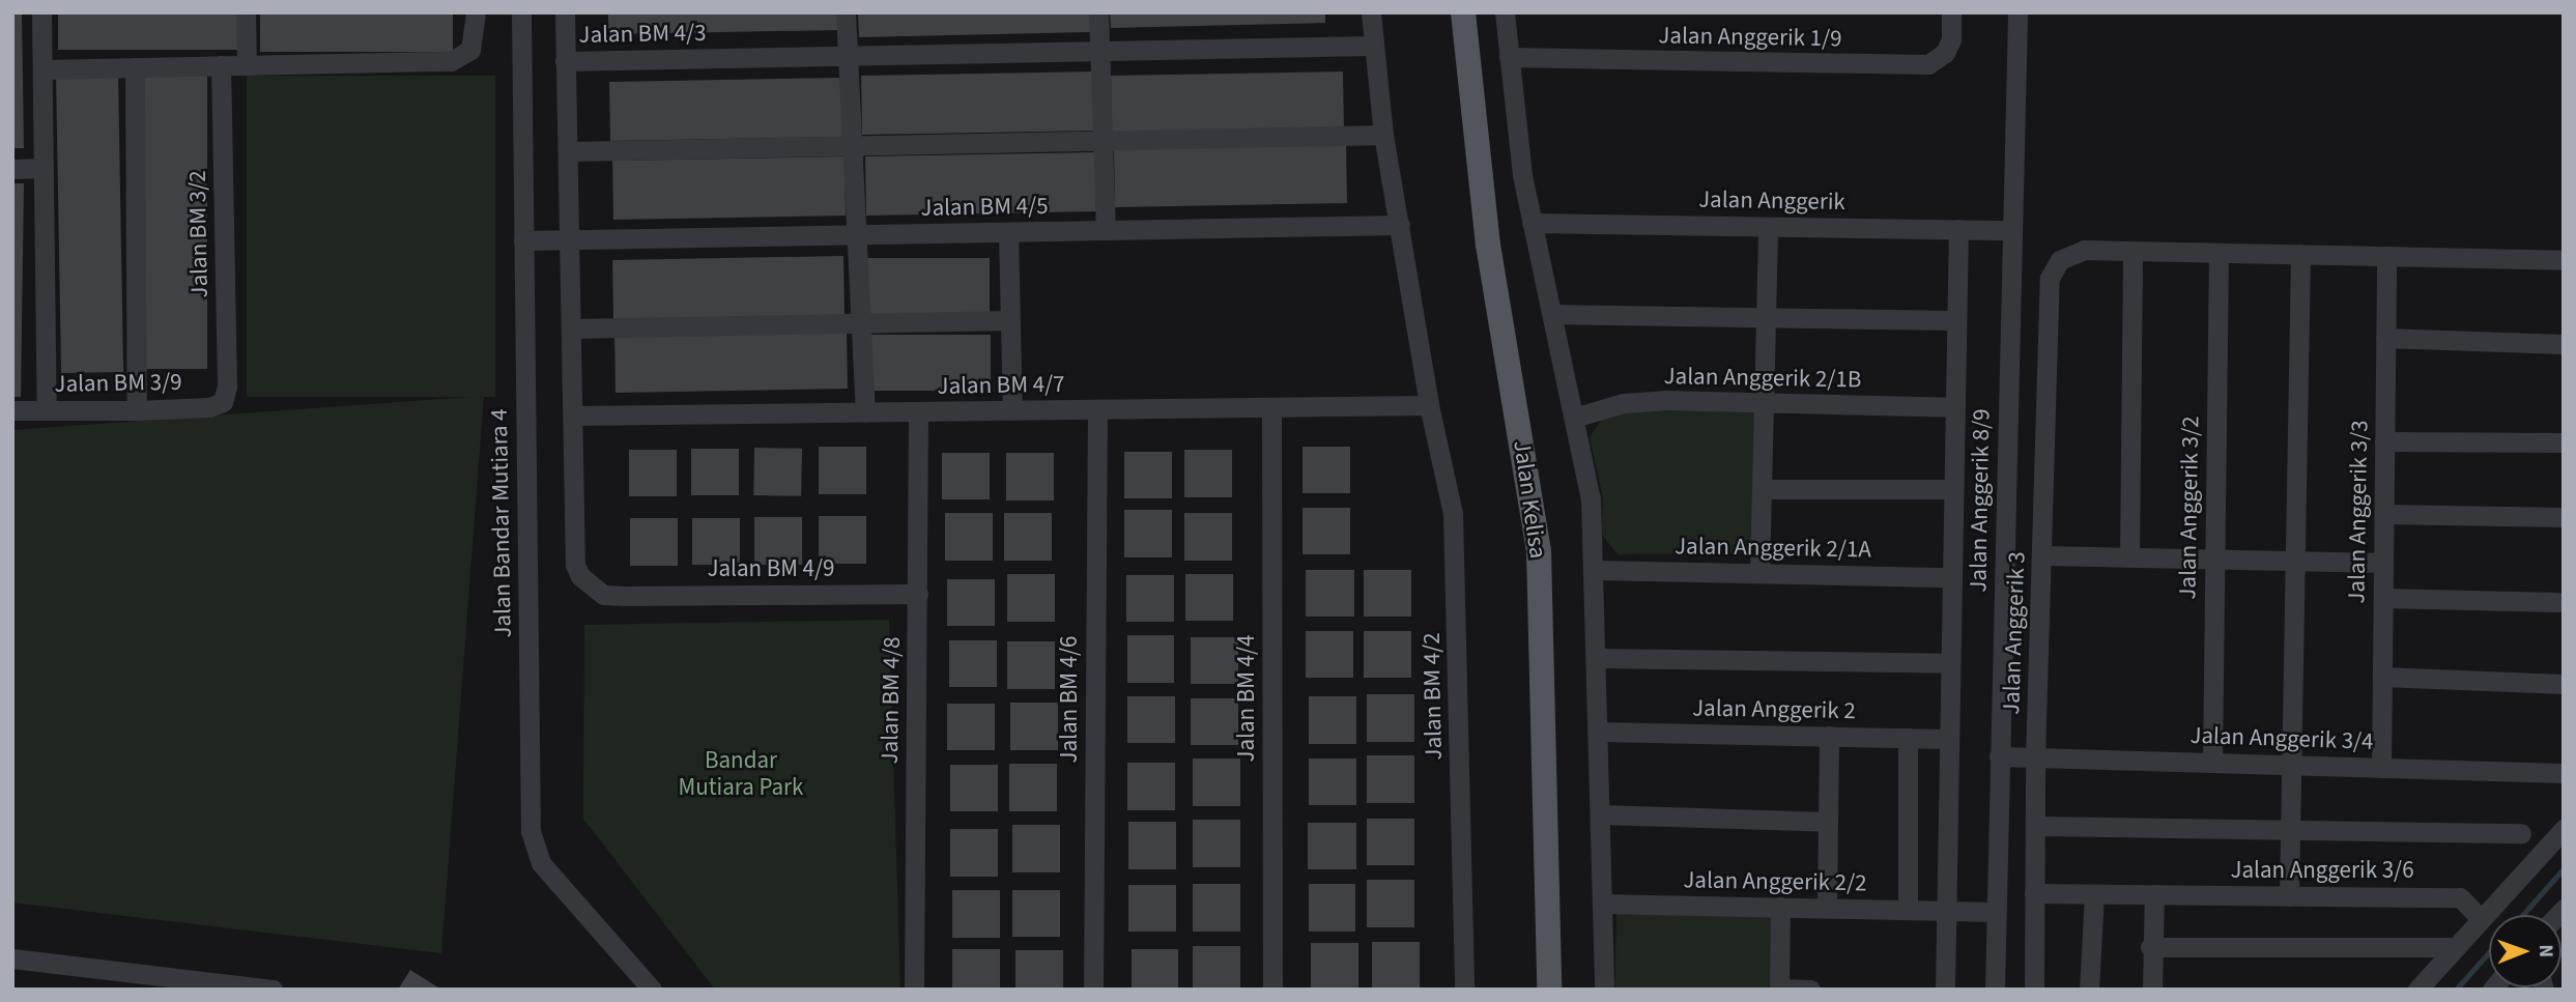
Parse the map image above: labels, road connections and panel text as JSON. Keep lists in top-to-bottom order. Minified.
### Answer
{"streets":{"main road":["Jalan Kelisa"],"street":["Jalan BM 4/3","Jalan Anggerik 1/9","Jalan Anggerik","Jalan BM 4/5","Jalan BM 3/2","Jalan Anggerik 2/1B","Jalan BM 3/9","Jalan BM 4/7","Jalan Anggerik 8/9","Jalan Anggerik 3/2","Jalan Anggerik 3/3","Jalan Bandar Mutiara 4","Jalan Anggerik 2/1A","Jalan BM 4/9","Jalan Anggerik 3","Jalan BM 4/2","Jalan BM 4/4","Jalan BM 4/6","Jalan BM 4/8","Jalan Anggerik 2","Jalan Anggerik 3/4","Jalan Anggerik 3/6","Jalan Anggerik 2/2"]},"crossings":[["Jalan BM 4/3","Jalan BM 4/9"],["Jalan BM 4/3","Jalan BM 4/2"],["Jalan Anggerik","Jalan Anggerik 8/9"],["Jalan BM 4/5","Jalan Bandar Mutiara 4"],["Jalan BM 4/5","Jalan BM 4/9"],["Jalan BM 4/5","Jalan BM 4/2"],["Jalan BM 3/2","Jalan BM 3/9"],["Jalan BM 4/7","Jalan BM 4/9"],["Jalan BM 4/7","Jalan BM 4/2"],["Jalan BM 4/7","Jalan BM 4/4"],["Jalan BM 4/7","Jalan BM 4/6"],["Jalan BM 4/7","Jalan BM 4/8"],["Jalan Anggerik 8/9","Jalan Anggerik 3/4"],["Jalan Anggerik 8/9","Jalan Anggerik 2/2"],["Jalan Anggerik 3/2","Jalan Anggerik 3/4"],["Jalan Anggerik 3/3","Jalan Anggerik 3/4"],["Jalan BM 4/9","Jalan BM 4/8"],["Jalan Anggerik 3","Jalan Anggerik 3/4"],["Jalan Anggerik 3","Jalan Anggerik 3/6"]],"parks":["Bandar Mutiara Park"],"north":"right"}
